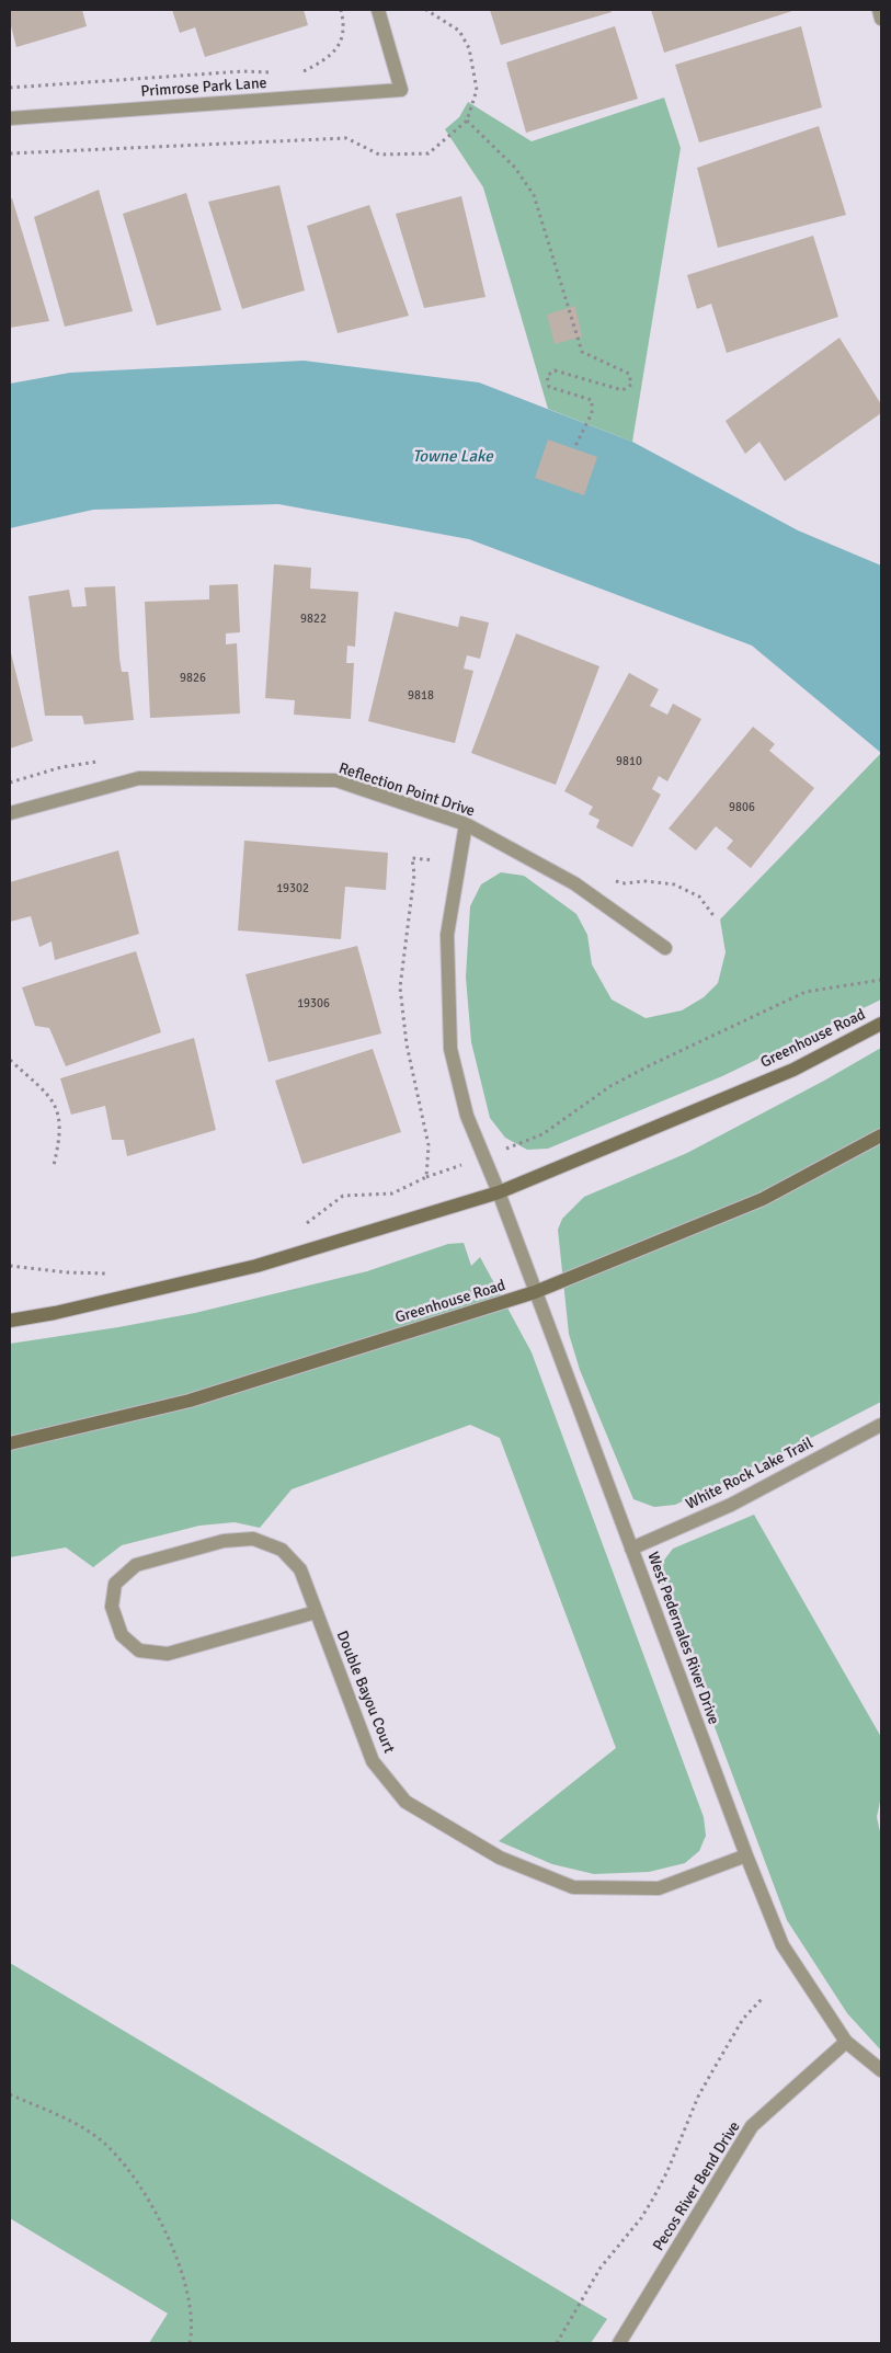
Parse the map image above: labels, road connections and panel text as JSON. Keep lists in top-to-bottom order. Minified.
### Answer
{"streets":{"main road":["Greenhouse Road"],"street":["Primrose Park Lane","Reflection Point Drive","White Rock Lake Trail","West Pedernales River Drive","Double Bayou Court","Pecos River Bend Drive"]},"crossings":[["Reflection Point Drive","West Pedernales River Drive"],["Greenhouse Road","West Pedernales River Drive"],["White Rock Lake Trail","West Pedernales River Drive"],["West Pedernales River Drive","Double Bayou Court"],["West Pedernales River Drive","Pecos River Bend Drive"]],"water":["Towne Lake"],"house_numbers":["9822","9826","9818","9810","9806","19302","19306"]}
